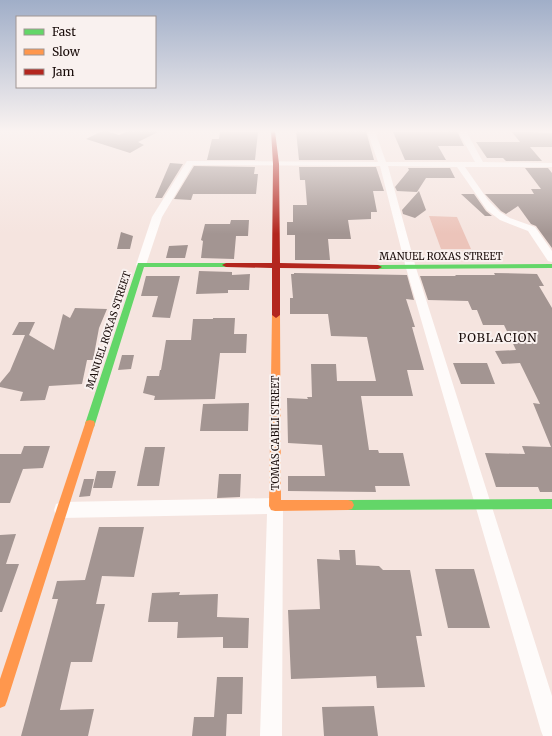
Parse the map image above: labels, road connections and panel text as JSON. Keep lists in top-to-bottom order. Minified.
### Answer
{"streets":{"street":["MANUEL ROXAS STREET","TOMAS CABILI STREET"]},"crossings":[["MANUEL ROXAS STREET","TOMAS CABILI STREET"]],"districts":["POBLACION"],"legend":["Fast","Slow","Jam"]}
